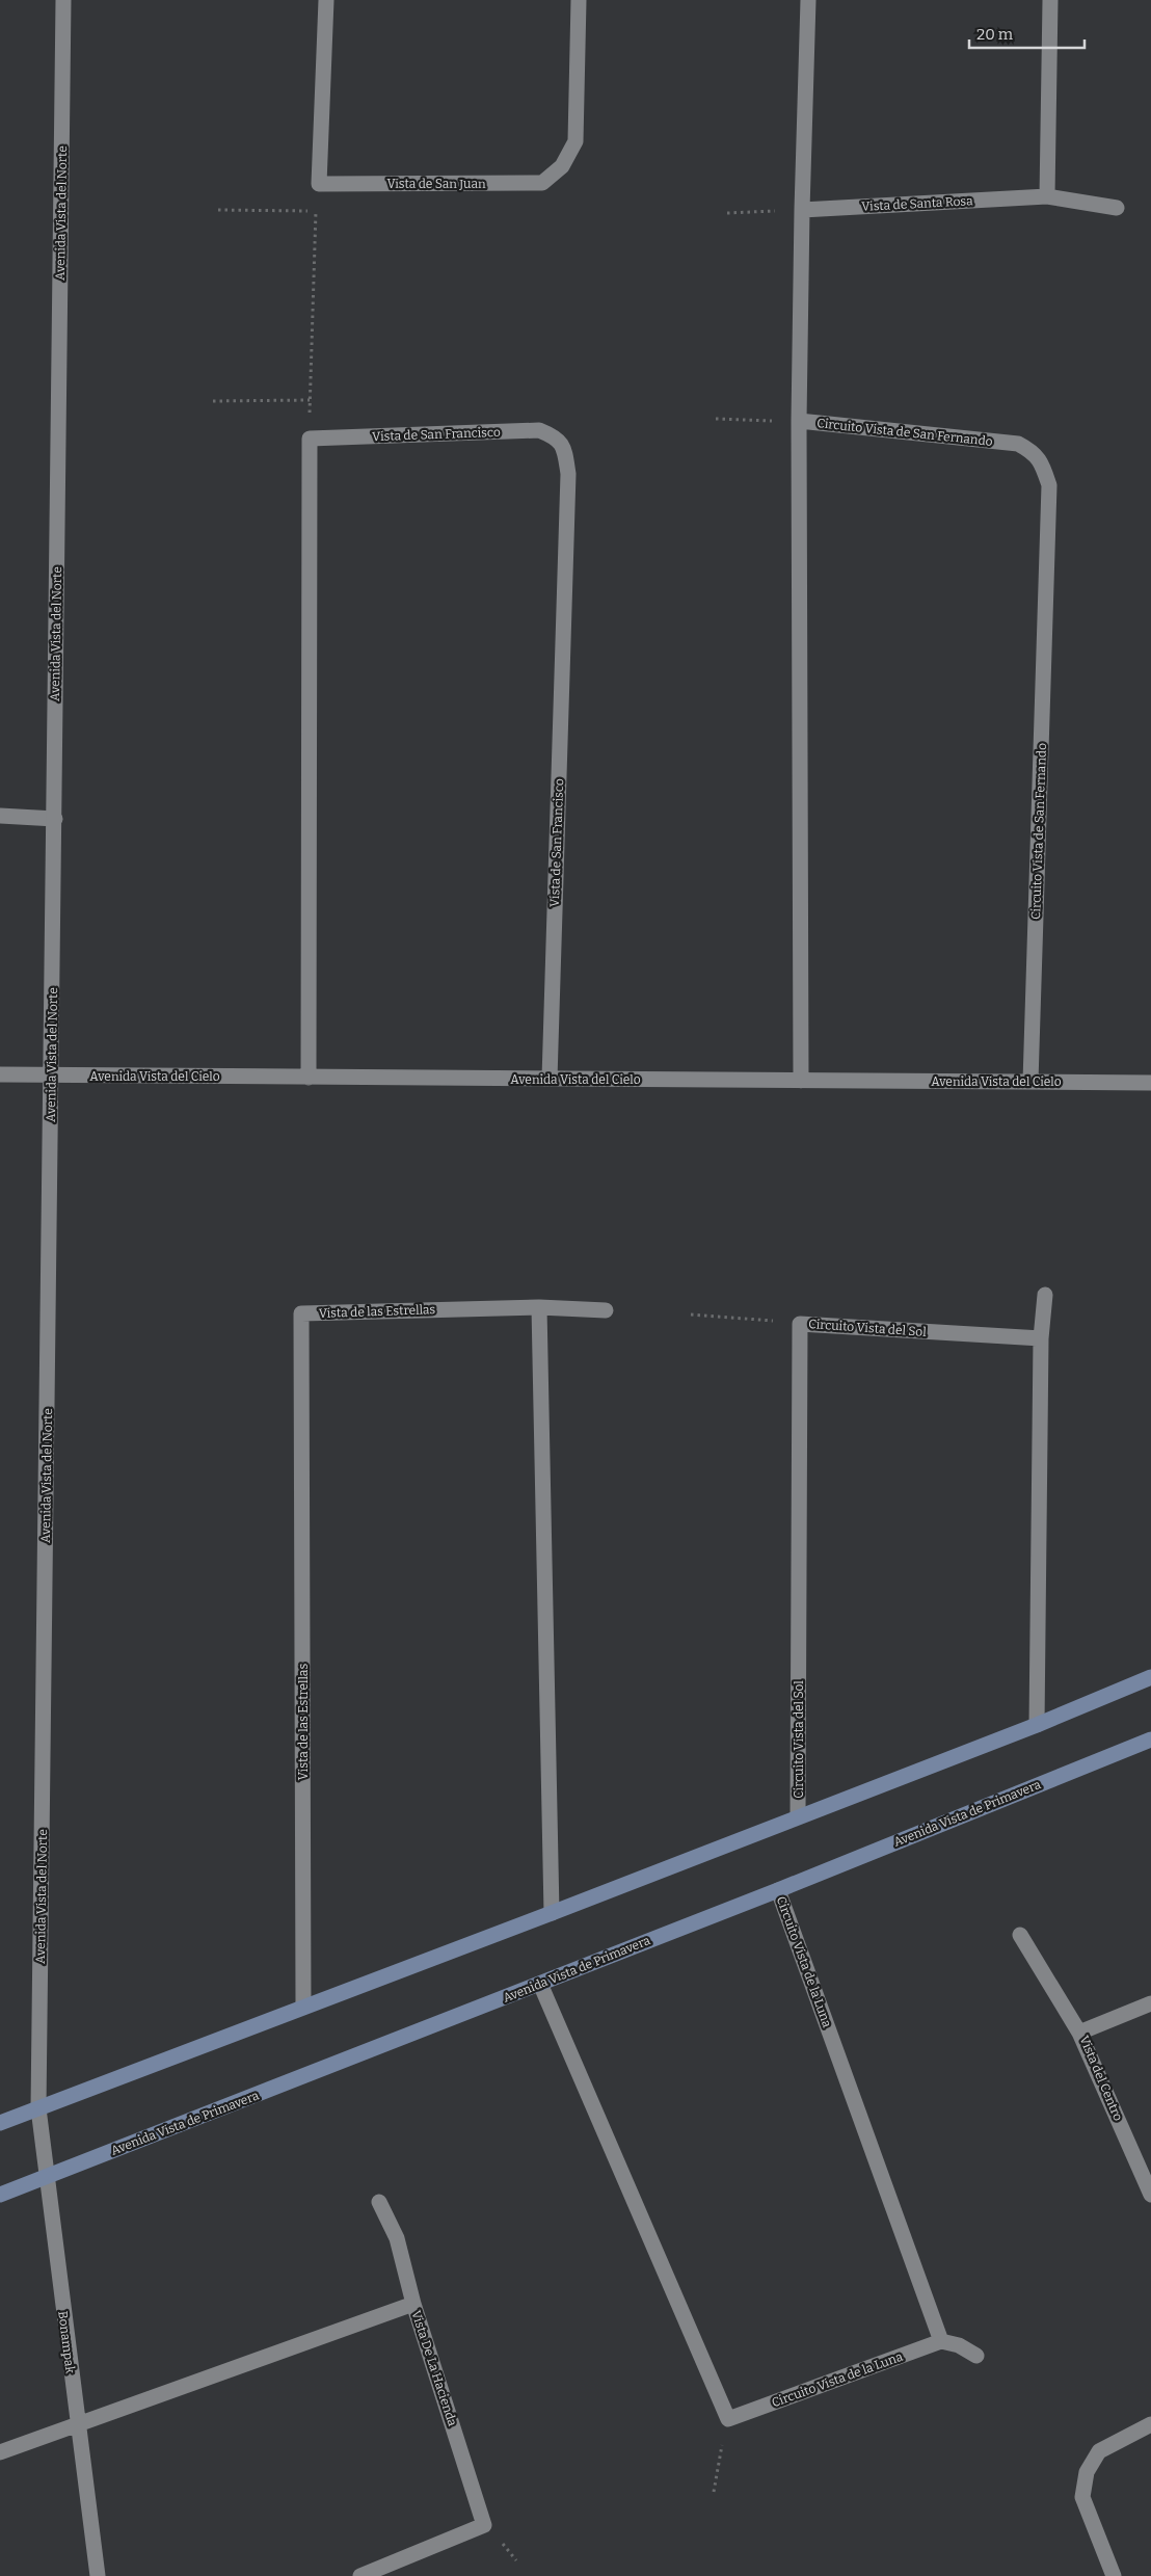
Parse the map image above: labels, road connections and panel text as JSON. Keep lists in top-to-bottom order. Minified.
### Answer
{"streets":{"main road":["Avenida Vista de Primavera"],"street":["Vista de San Juan","Vista de Santa Rosa","Avenida Vista del Norte","Circuito Vista de San Fernando","Vista de San Francisco","Avenida Vista del Cielo","Vista de las Estrellas","Circuito Vista del Sol","Circuito Vista de la Luna","Vista del Centro","Bonampak","Vista De La Hacienda"]},"crossings":[["Avenida Vista del Norte","Avenida Vista del Cielo"],["Avenida Vista del Norte","Bonampak"],["Circuito Vista de San Fernando","Avenida Vista del Cielo"],["Vista de San Francisco","Avenida Vista del Cielo"],["Avenida Vista de Primavera","Circuito Vista de la Luna"],["Avenida Vista de Primavera","Bonampak"],["Bonampak","Vista De La Hacienda"]],"scale_bar":"20 m"}
